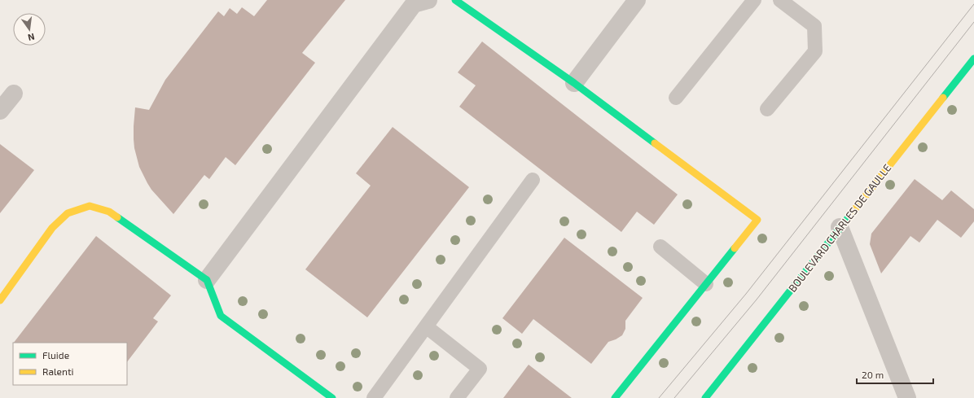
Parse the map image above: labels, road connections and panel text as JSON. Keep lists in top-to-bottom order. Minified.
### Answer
{"streets":{"street":["BOULEVARD CHARLES DE GAULLE"]},"legend":["Fluide","Ralenti"],"scale_bar":"20 m","north":"bottom"}
